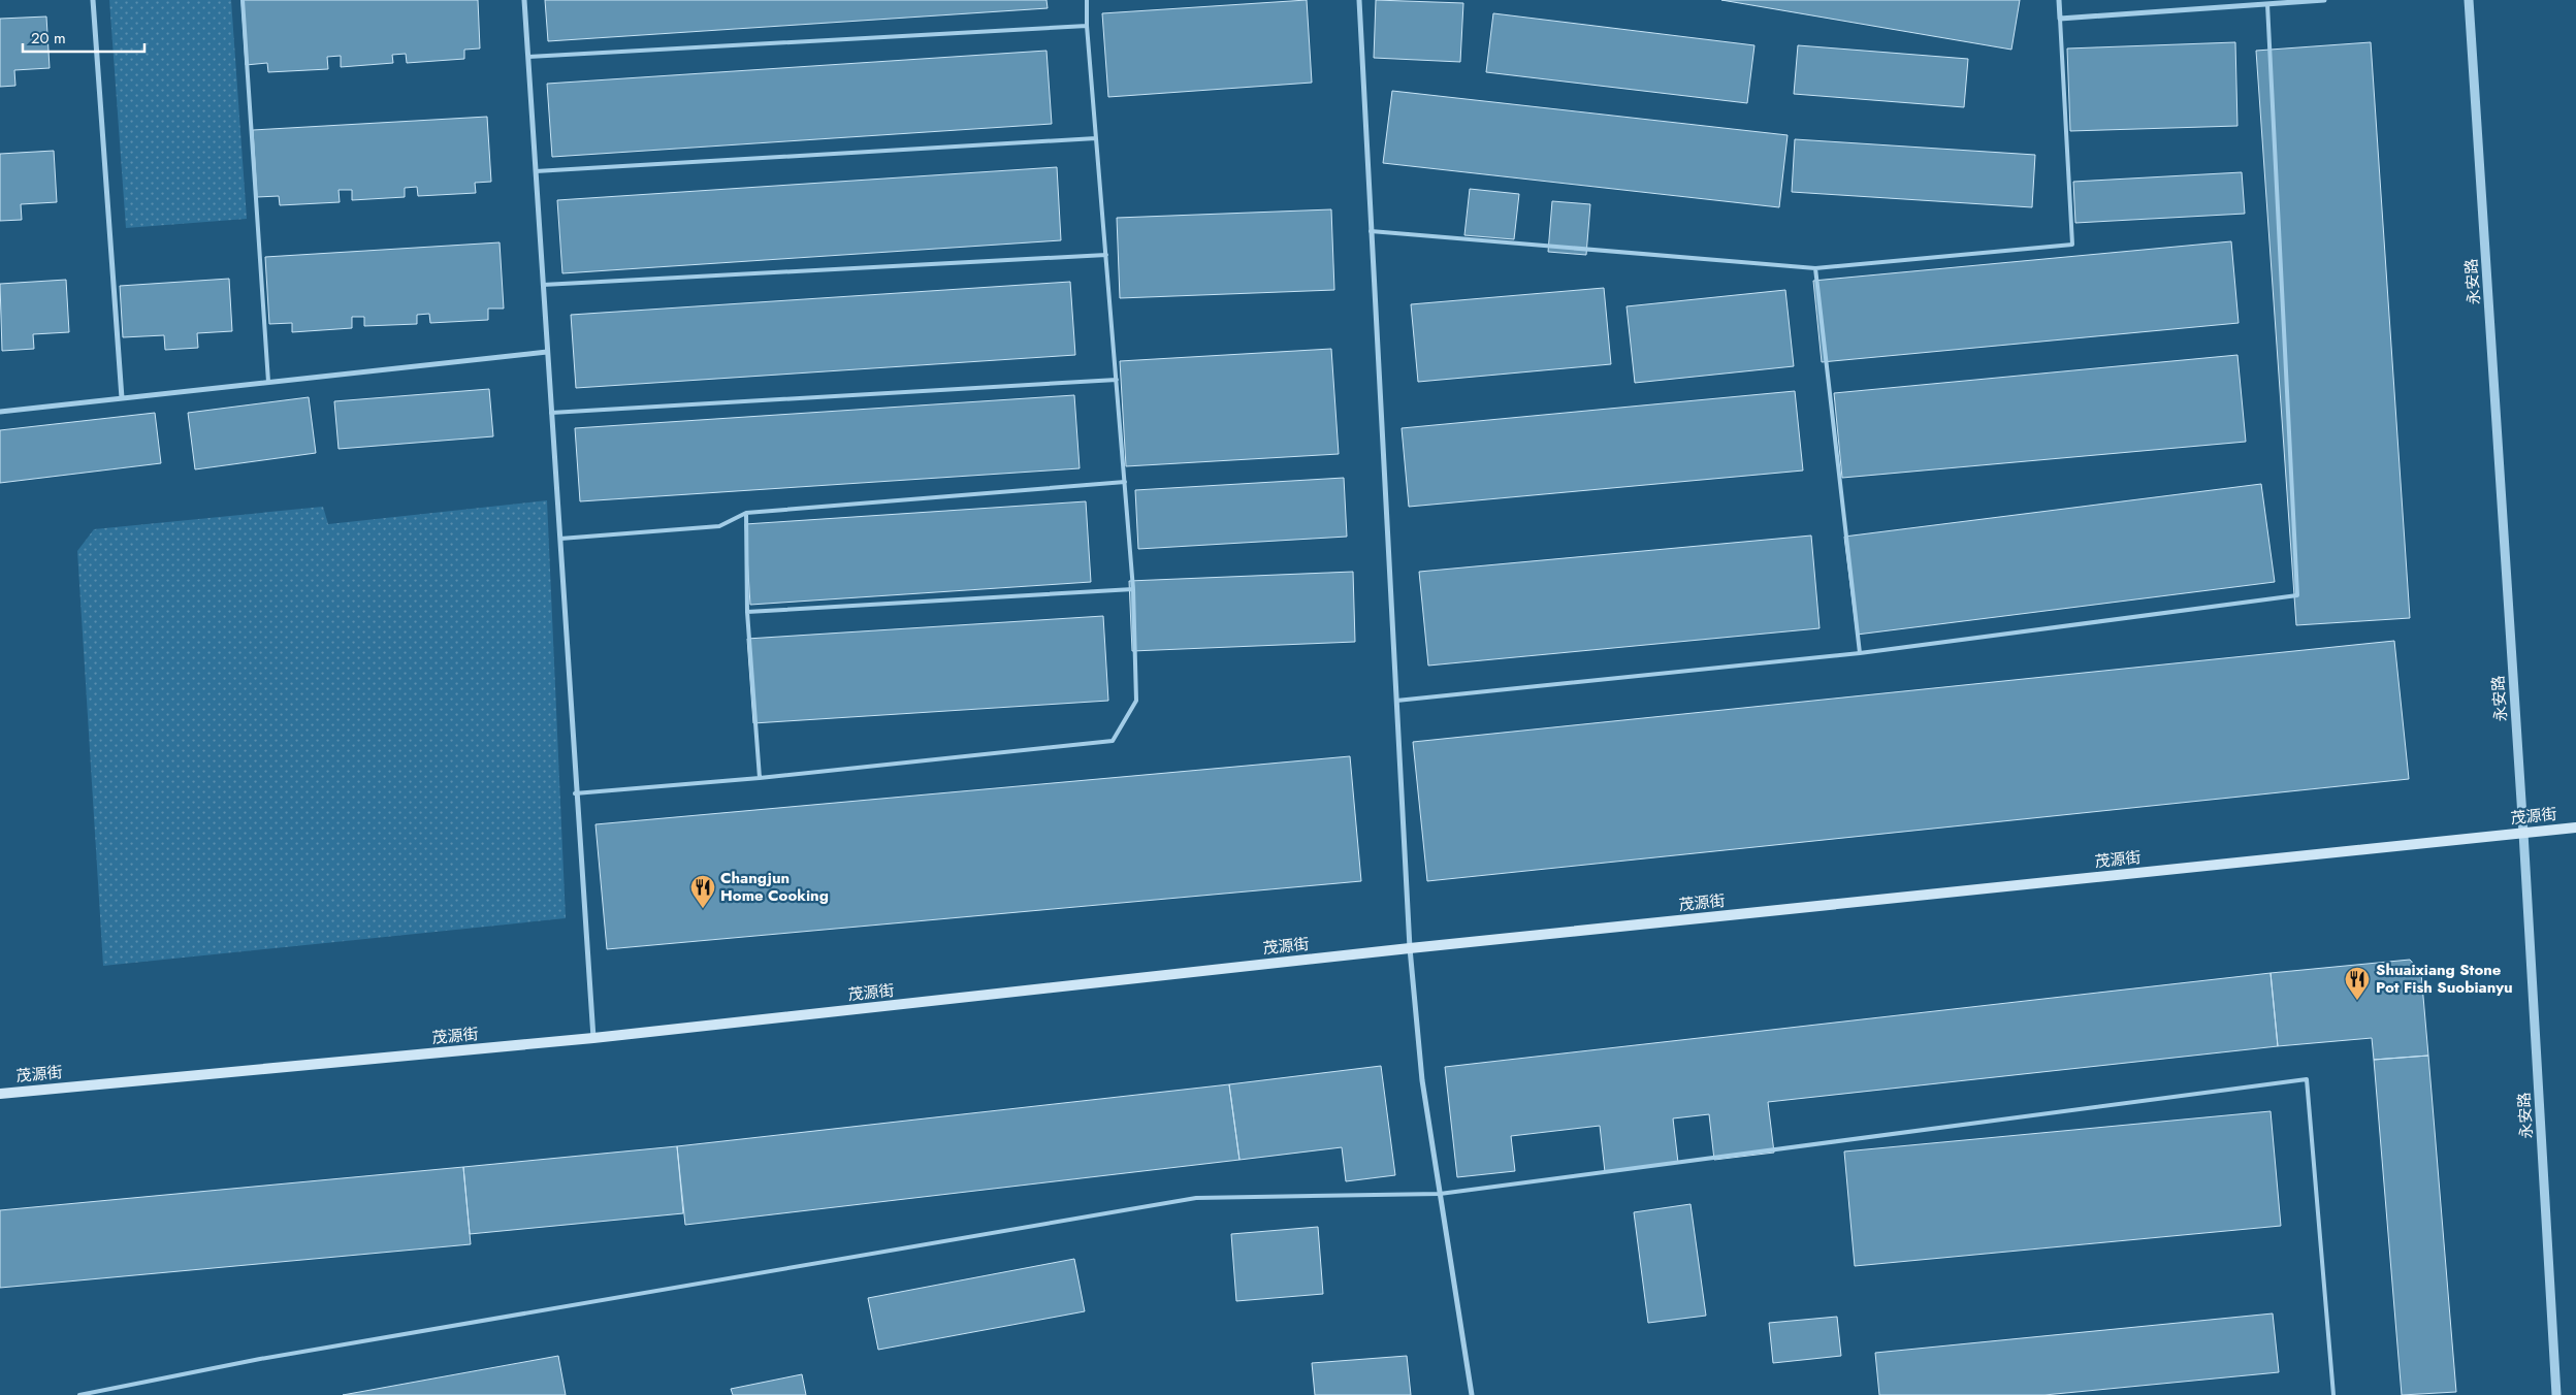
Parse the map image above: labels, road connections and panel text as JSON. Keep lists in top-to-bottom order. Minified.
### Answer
{"streets":{"main road":["茂源街"],"street":["永安路"]},"crossings":[["永安路","茂源街"]],"places":{"restaurant":["Changjun Home Cooking","Shuaixiang Stone Pot Fish Suobianyu"]},"scale_bar":"20 m"}
